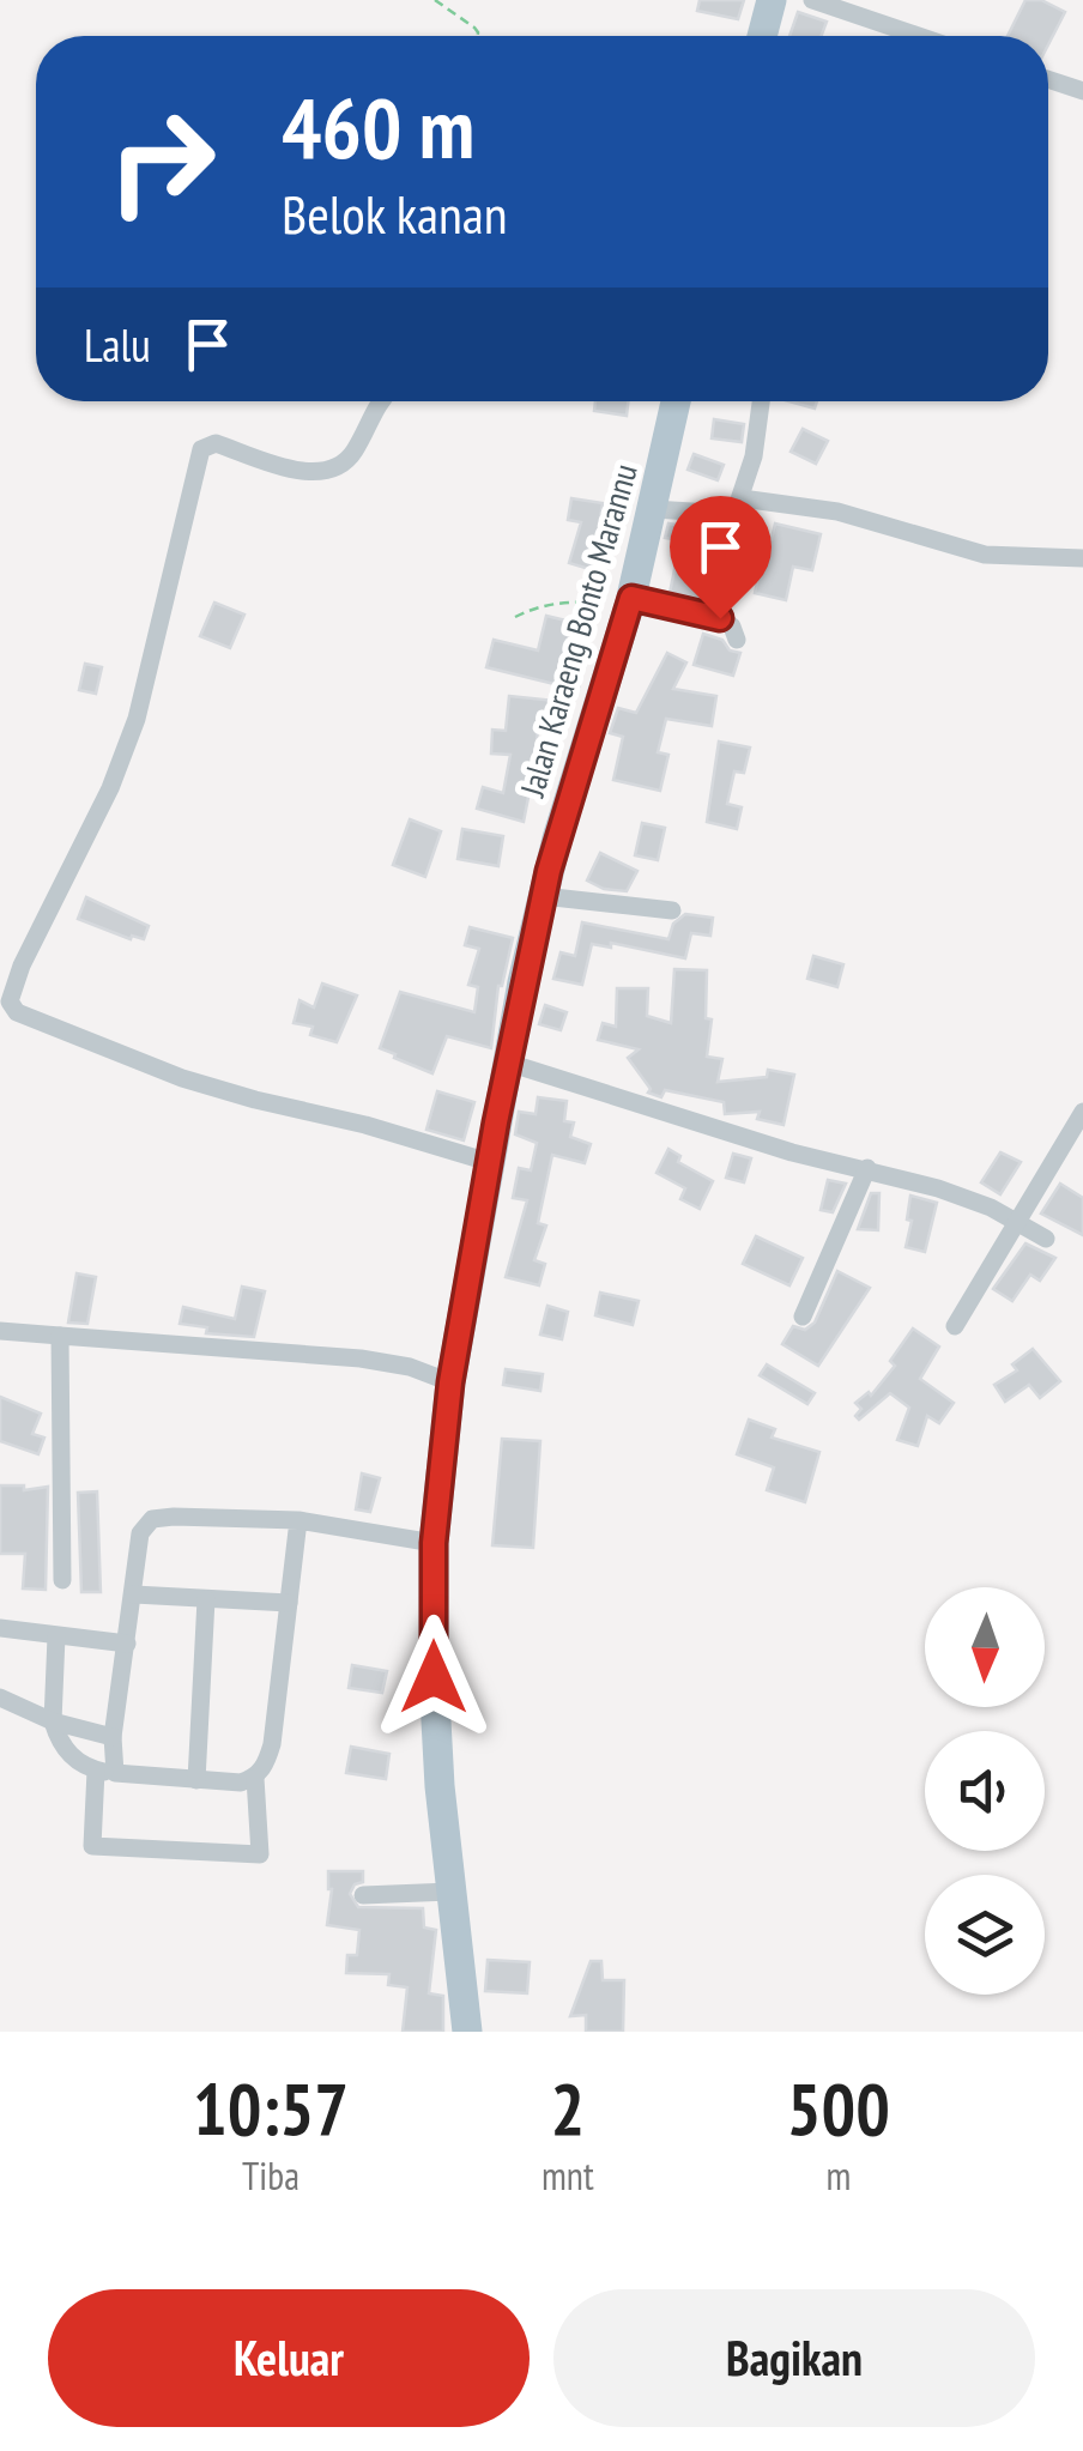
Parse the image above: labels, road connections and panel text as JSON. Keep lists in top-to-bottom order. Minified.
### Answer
{"streets":{"main road":["Jalan Karaeng Bonto Marannu"]},"north":"bottom","page":{"turn":["460 m","Belok kanan"],"then":"Lalu","eta":["10:57","Tiba","2","mnt","500","m"],"buttons":["Keluar","Bagikan"]}}
